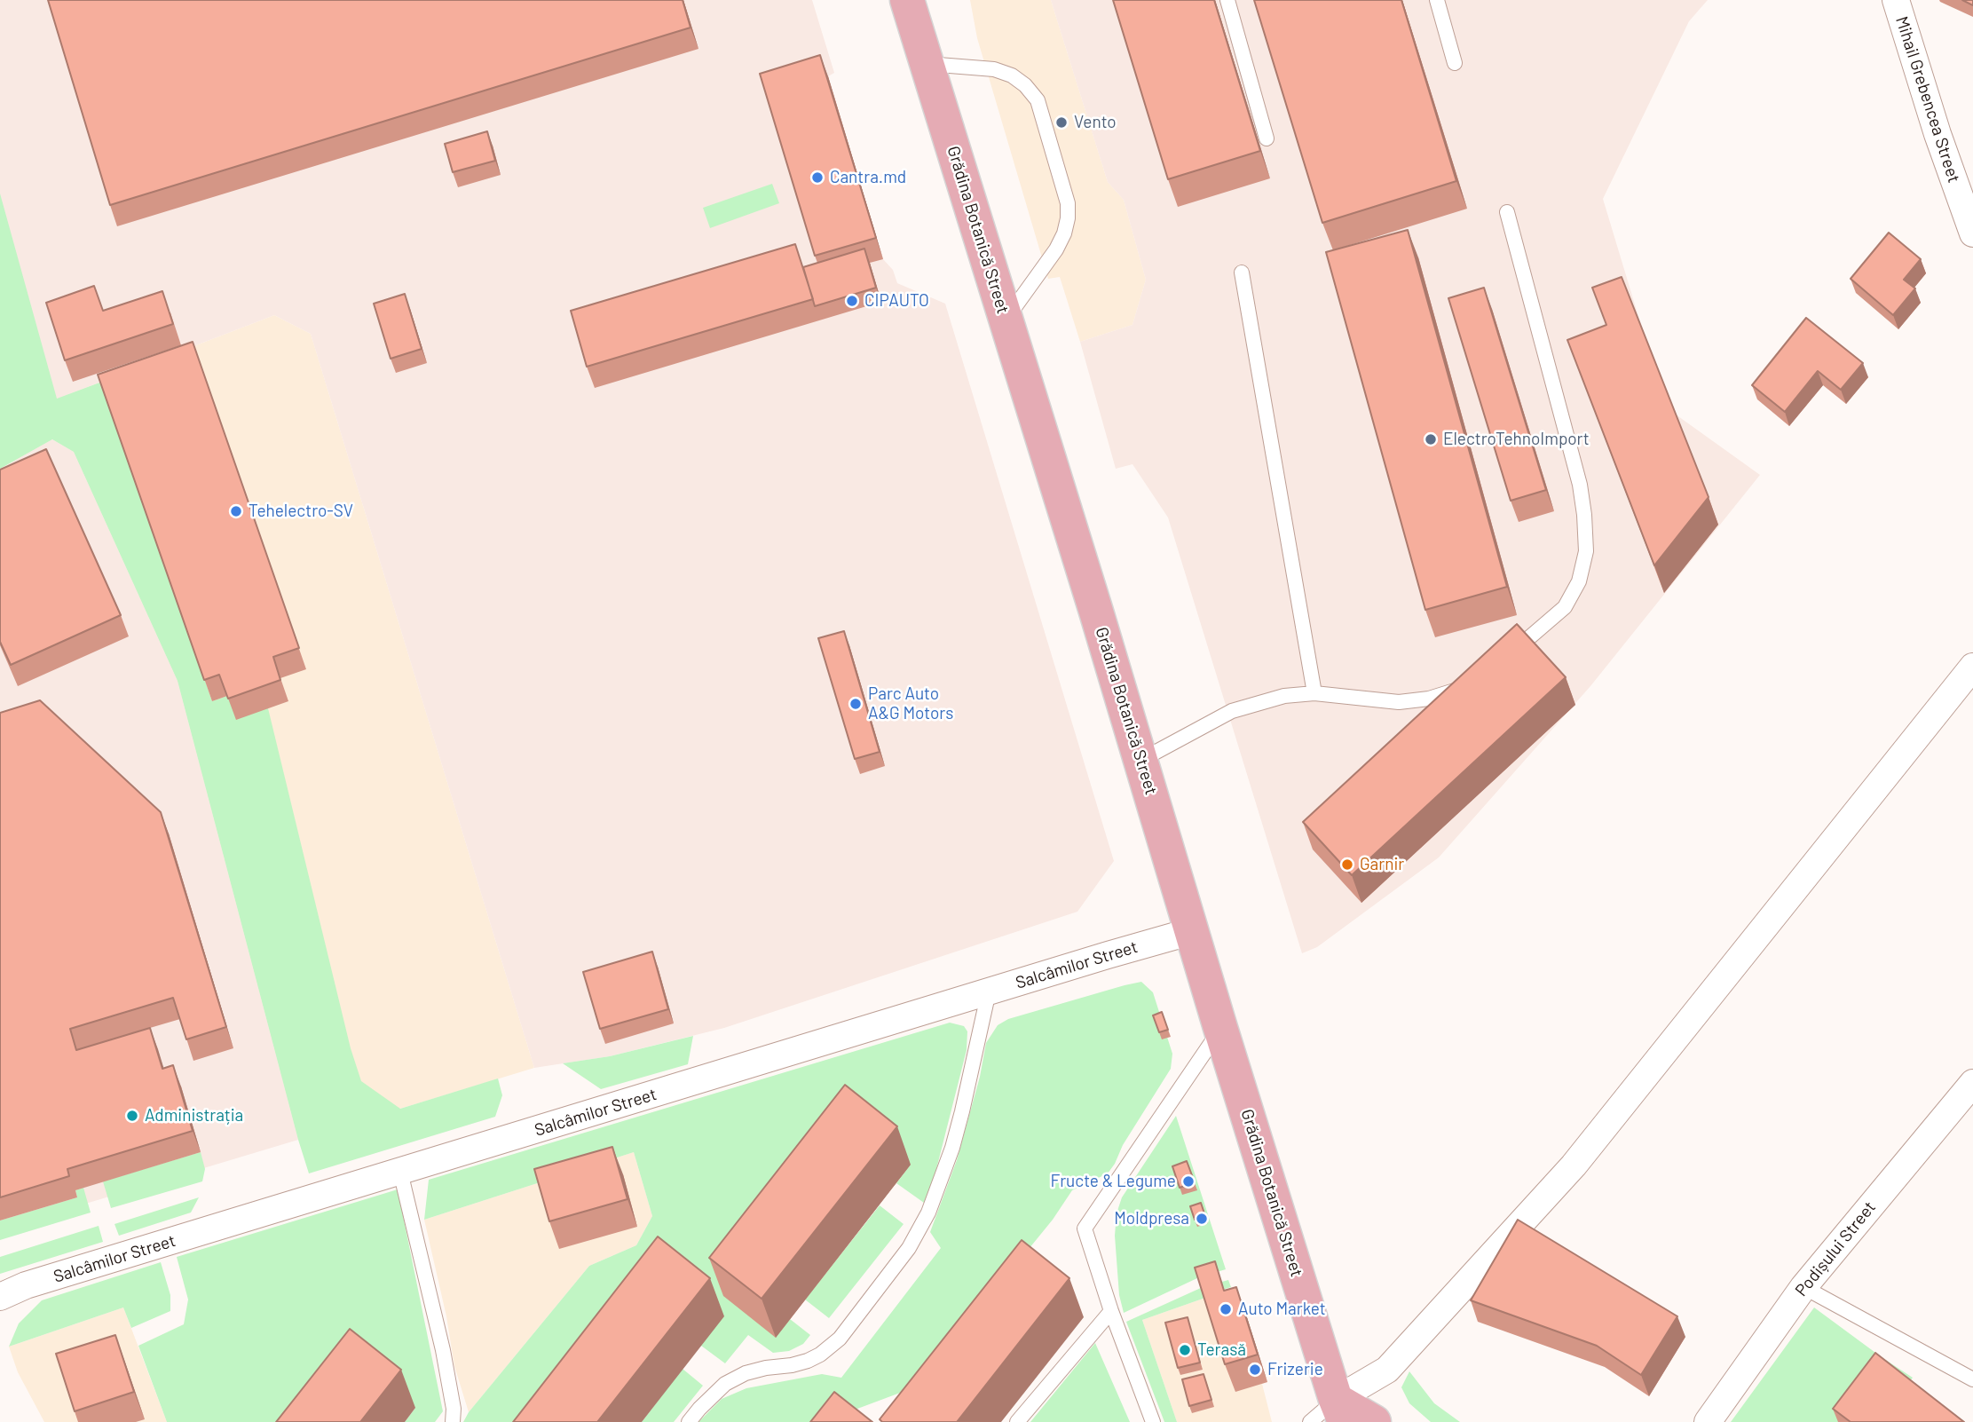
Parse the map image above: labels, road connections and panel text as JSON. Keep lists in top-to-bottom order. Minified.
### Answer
{"streets":{"main road":["Grădina Botanică Street"],"street":["Mihail Grebencea Street","Salcâmilor Street","Podișului Street"]},"crossings":[["Grădina Botanică Street","Salcâmilor Street"]],"places":["Vento","Cantra.md","CIPAUTO","ElectroTehnoImport","Tehelectro-SV","Parc Auto A&G Motors","Garnir","Administrația","Fructe & Legume","Moldpresa","Auto Market","Terasă","Frizerie"]}
